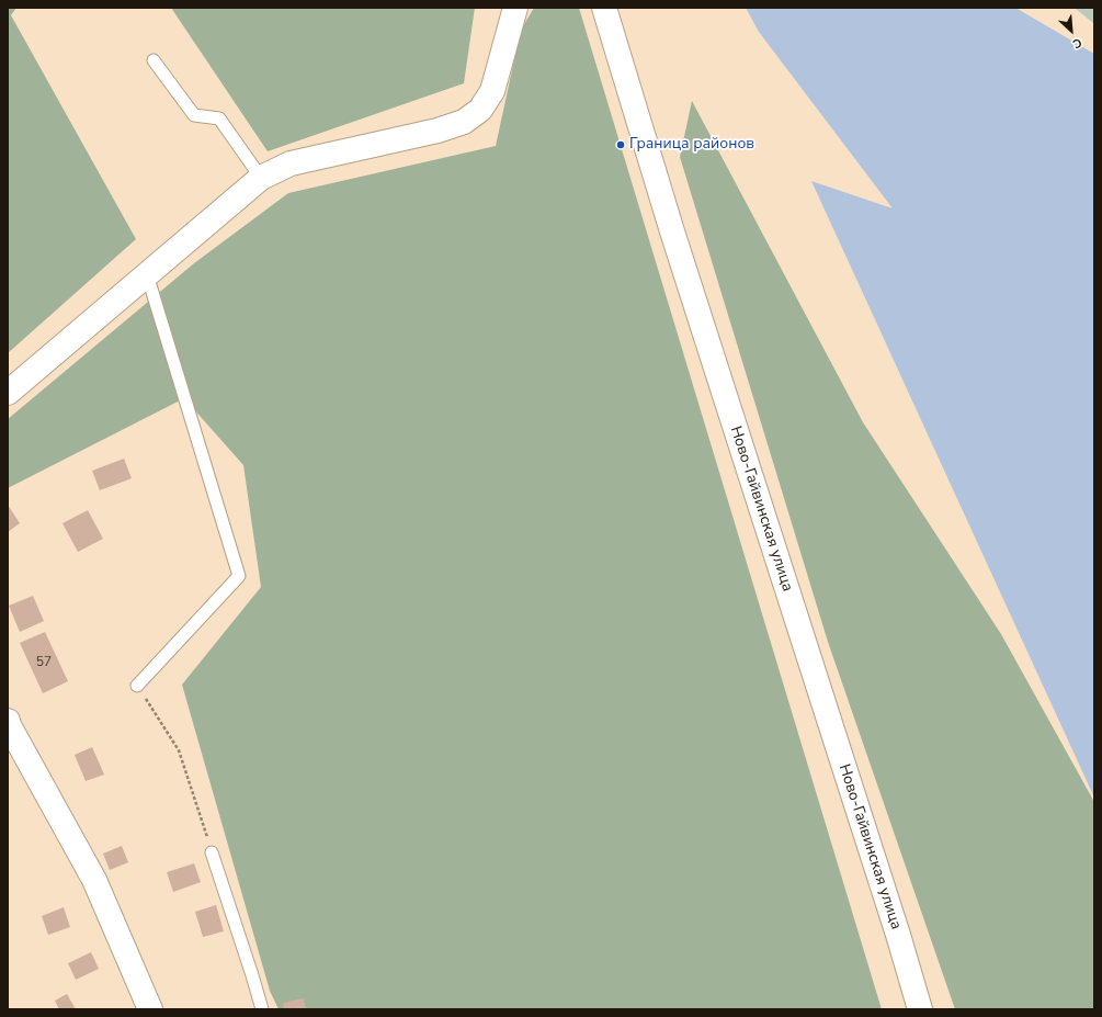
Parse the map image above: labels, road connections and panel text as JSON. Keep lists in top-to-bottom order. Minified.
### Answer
{"streets":{"main road":["Ново-Гайвинская улица"]},"places":["Граница районов"],"house_numbers":["57"],"north":"bottom right"}
